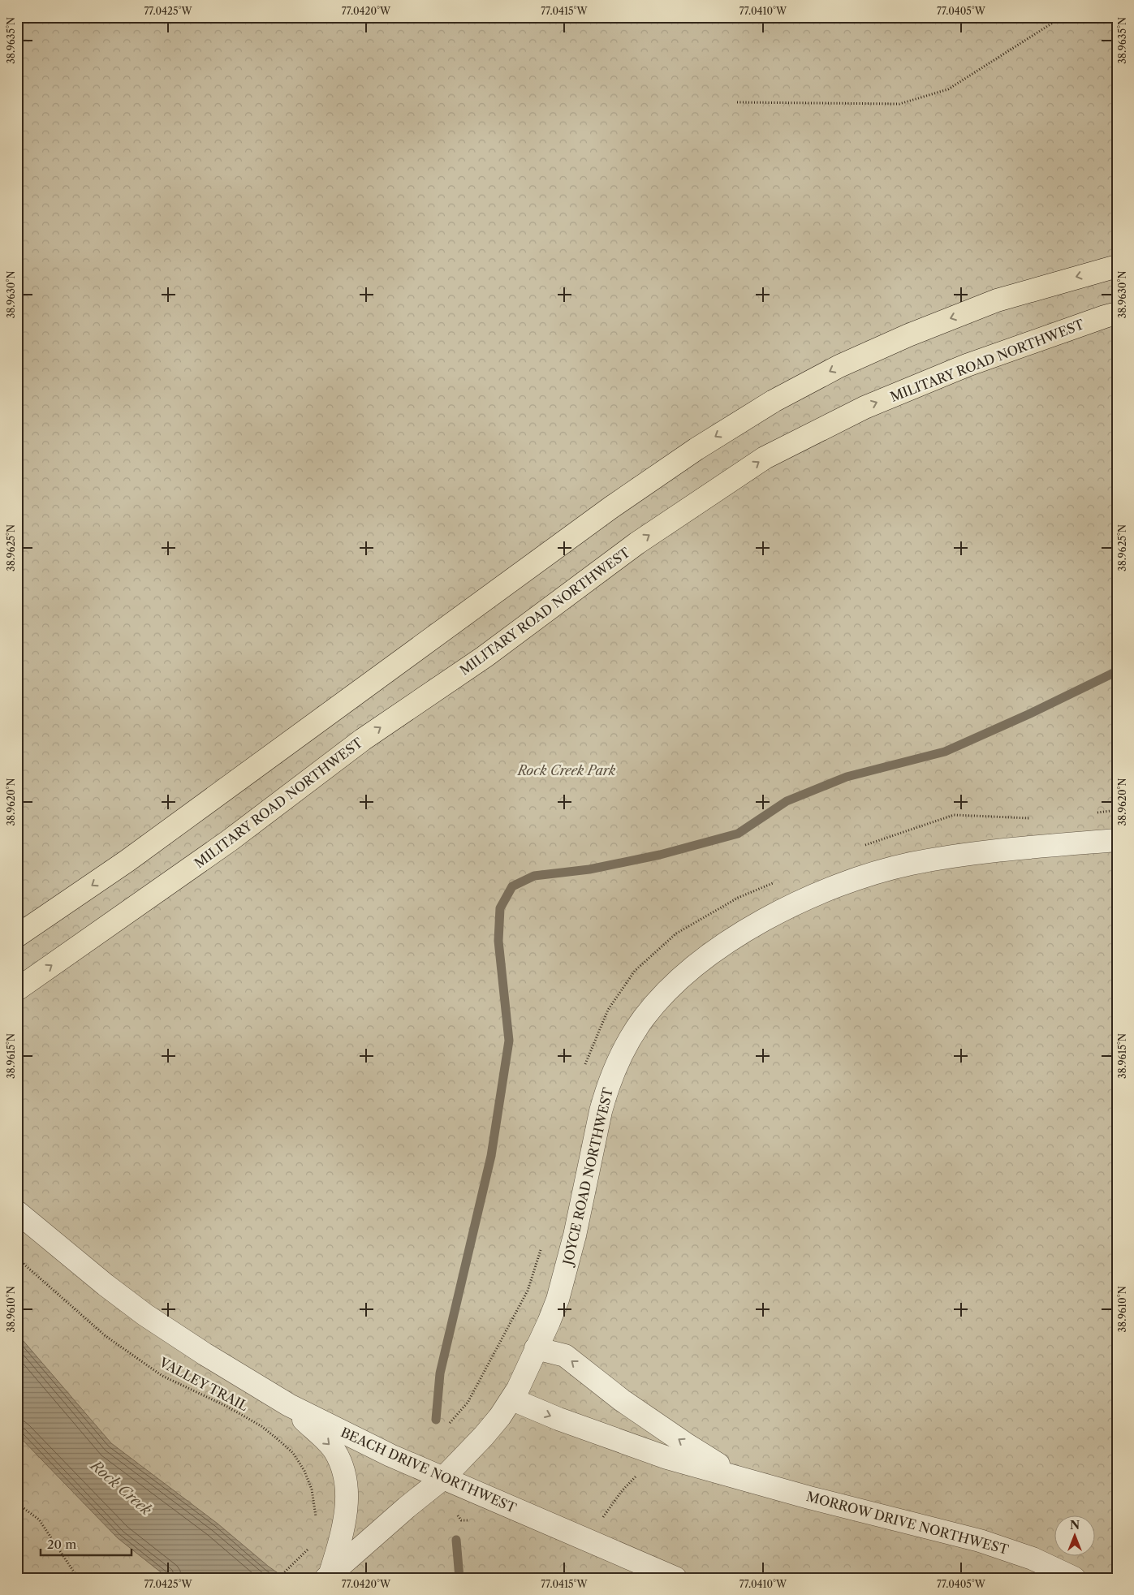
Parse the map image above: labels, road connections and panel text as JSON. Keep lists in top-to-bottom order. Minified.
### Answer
{"streets":{"main road":["MILITARY ROAD NORTHWEST"],"street":["JOYCE ROAD NORTHWEST","BEACH DRIVE NORTHWEST","MORROW DRIVE NORTHWEST"],"path":["VALLEY TRAIL"]},"crossings":[["JOYCE ROAD NORTHWEST","BEACH DRIVE NORTHWEST"],["JOYCE ROAD NORTHWEST","MORROW DRIVE NORTHWEST"]],"water":["Rock Creek"],"parks":["Rock Creek Park"],"scale_bar":"20 m","north":"top","coordinates":["77.0425°W","77.0420°W","77.0415°W","77.0410°W","77.0405°W","38.9635°N","38.9630°N","38.9625°N","38.9620°N","38.9615°N","38.9610°N"]}
